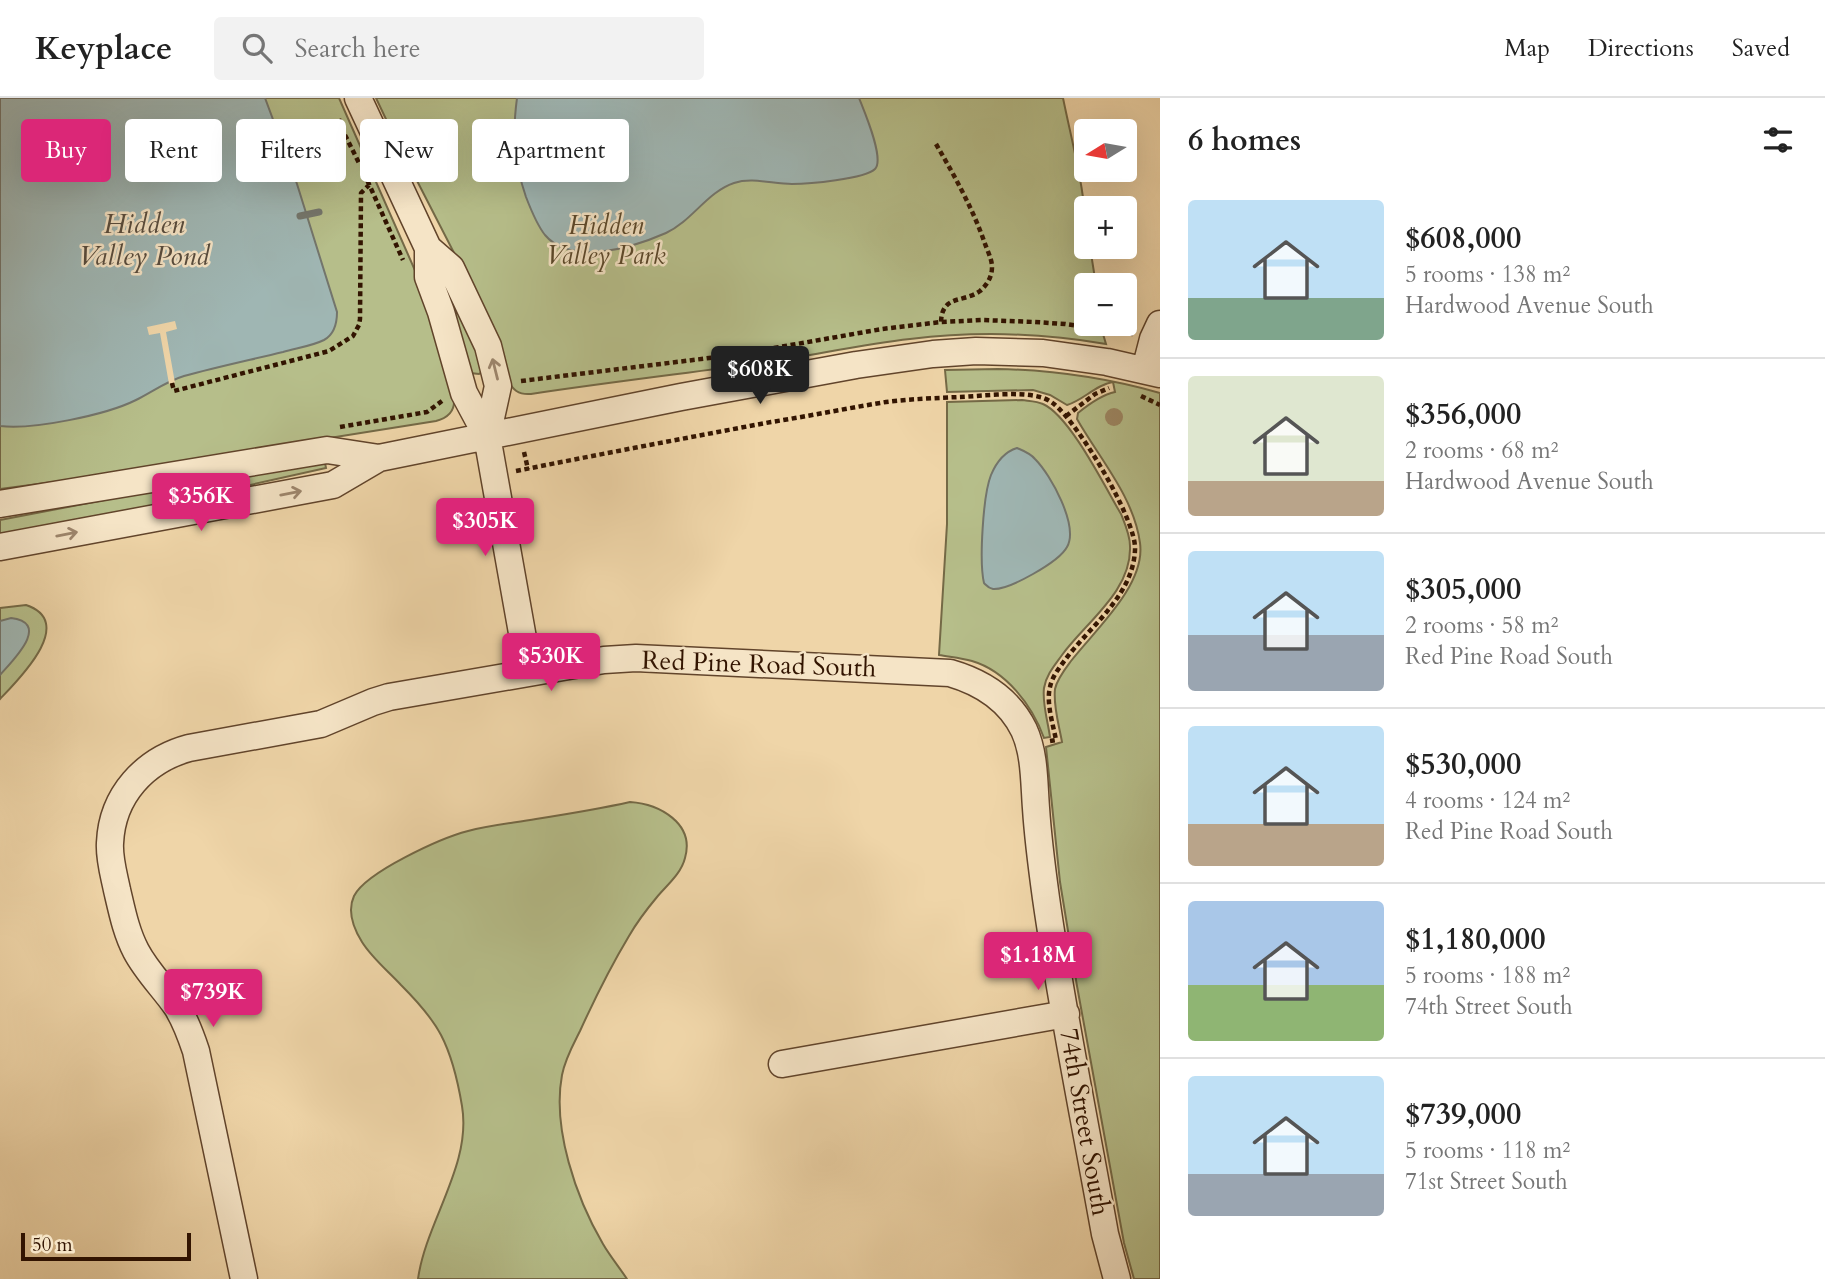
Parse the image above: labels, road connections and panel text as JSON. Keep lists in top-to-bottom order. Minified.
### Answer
{"streets":{"street":["Red Pine Road South","74th Street South"]},"crossings":[["Red Pine Road South","74th Street South"]],"water":["Hidden Valley Pond"],"parks":["Hidden Valley Park"],"scale_bar":"50 m","north":"left","page":{"header":"Keyplace","search":"Search here","nav":["Map","Directions","Saved"],"heading":"6 homes","map_buttons":["+","−"],"chip":["Buy","Rent","Filters","New","Apartment"],"list":[{"name":"$608,000","note":"5 rooms · 138 m² · Hardwood Avenue South"},{"name":"$356,000","note":"2 rooms · 68 m² · Hardwood Avenue South"},{"name":"$305,000","note":"2 rooms · 58 m² · Red Pine Road South"},{"name":"$530,000","note":"4 rooms · 124 m² · Red Pine Road South"},{"name":"$1,180,000","note":"5 rooms · 188 m² · 74th Street South"},{"name":"$739,000","note":"5 rooms · 118 m² · 71st Street South"}],"price":["$608K","$356K","$305K","$530K","$1.18M","$739K"],"scale":"50 m"}}
